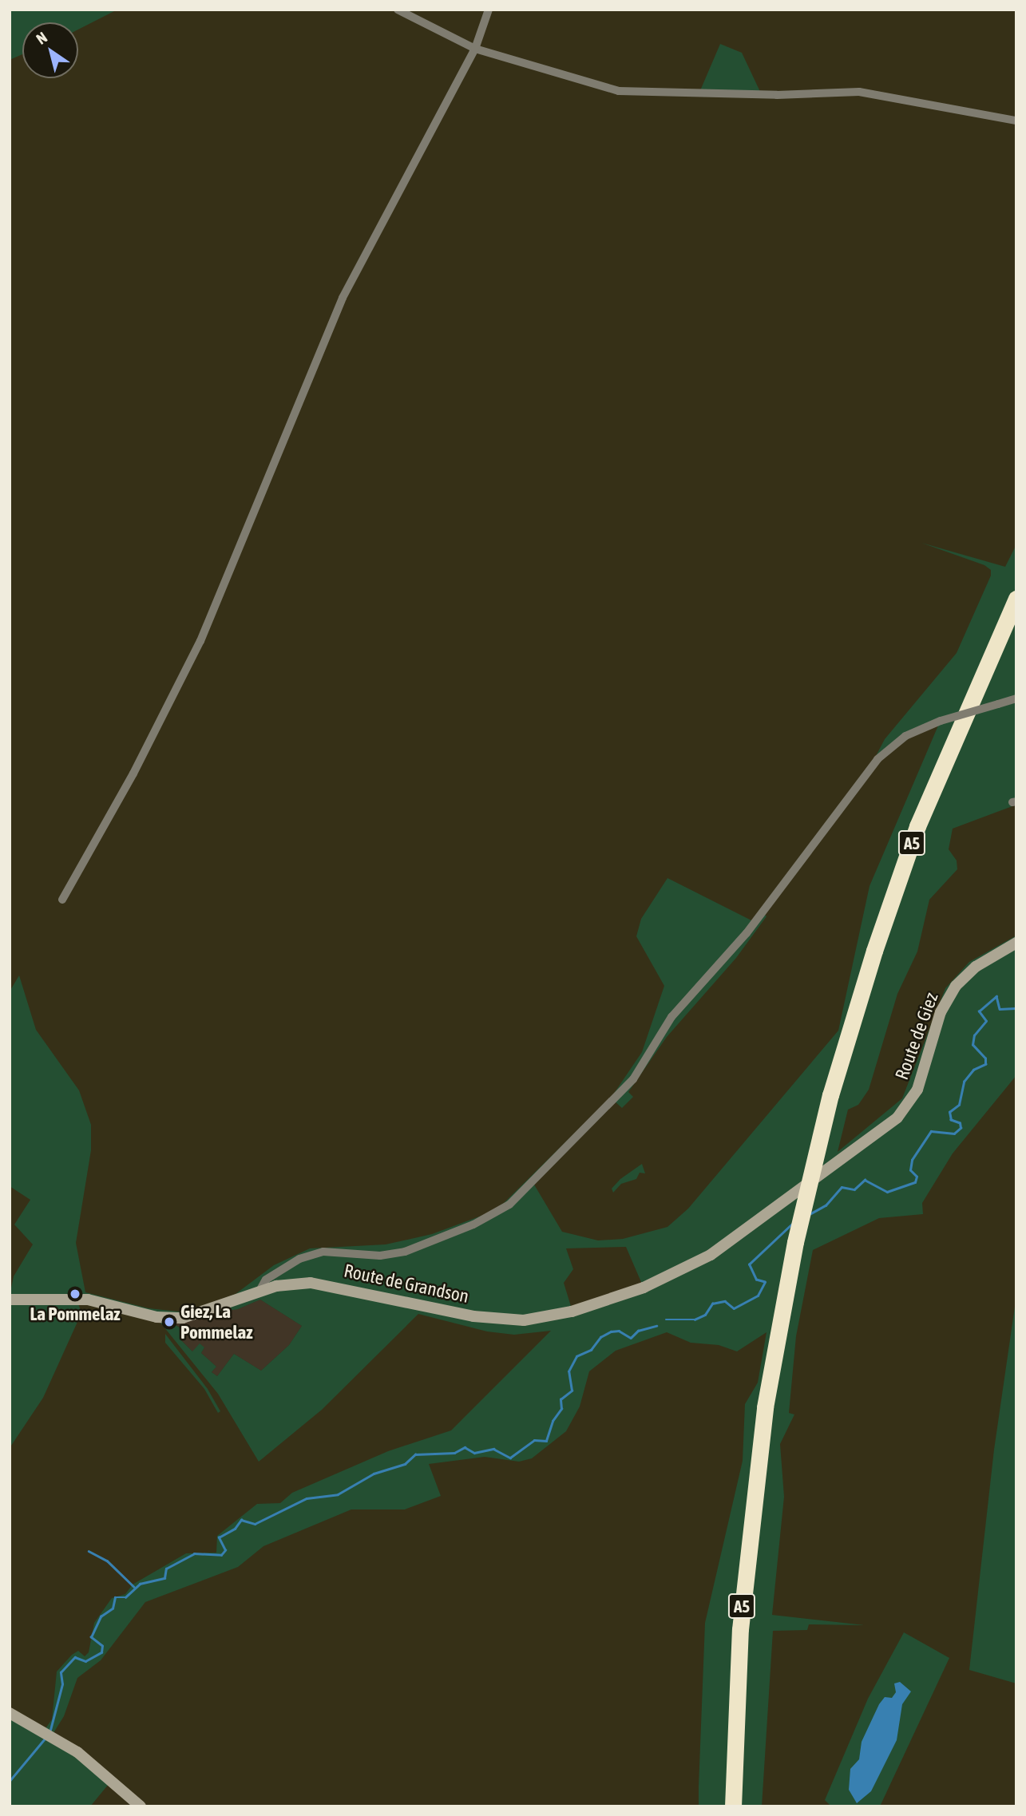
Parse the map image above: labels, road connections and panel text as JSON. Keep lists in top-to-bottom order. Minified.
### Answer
{"streets":{"highway":["A5"],"street":["Route de Giez","Route de Grandson"]},"crossings":[["Route de Giez","Route de Grandson"]],"places":["La Pommelaz","Giez, La Pommelaz"],"north":"top left"}
